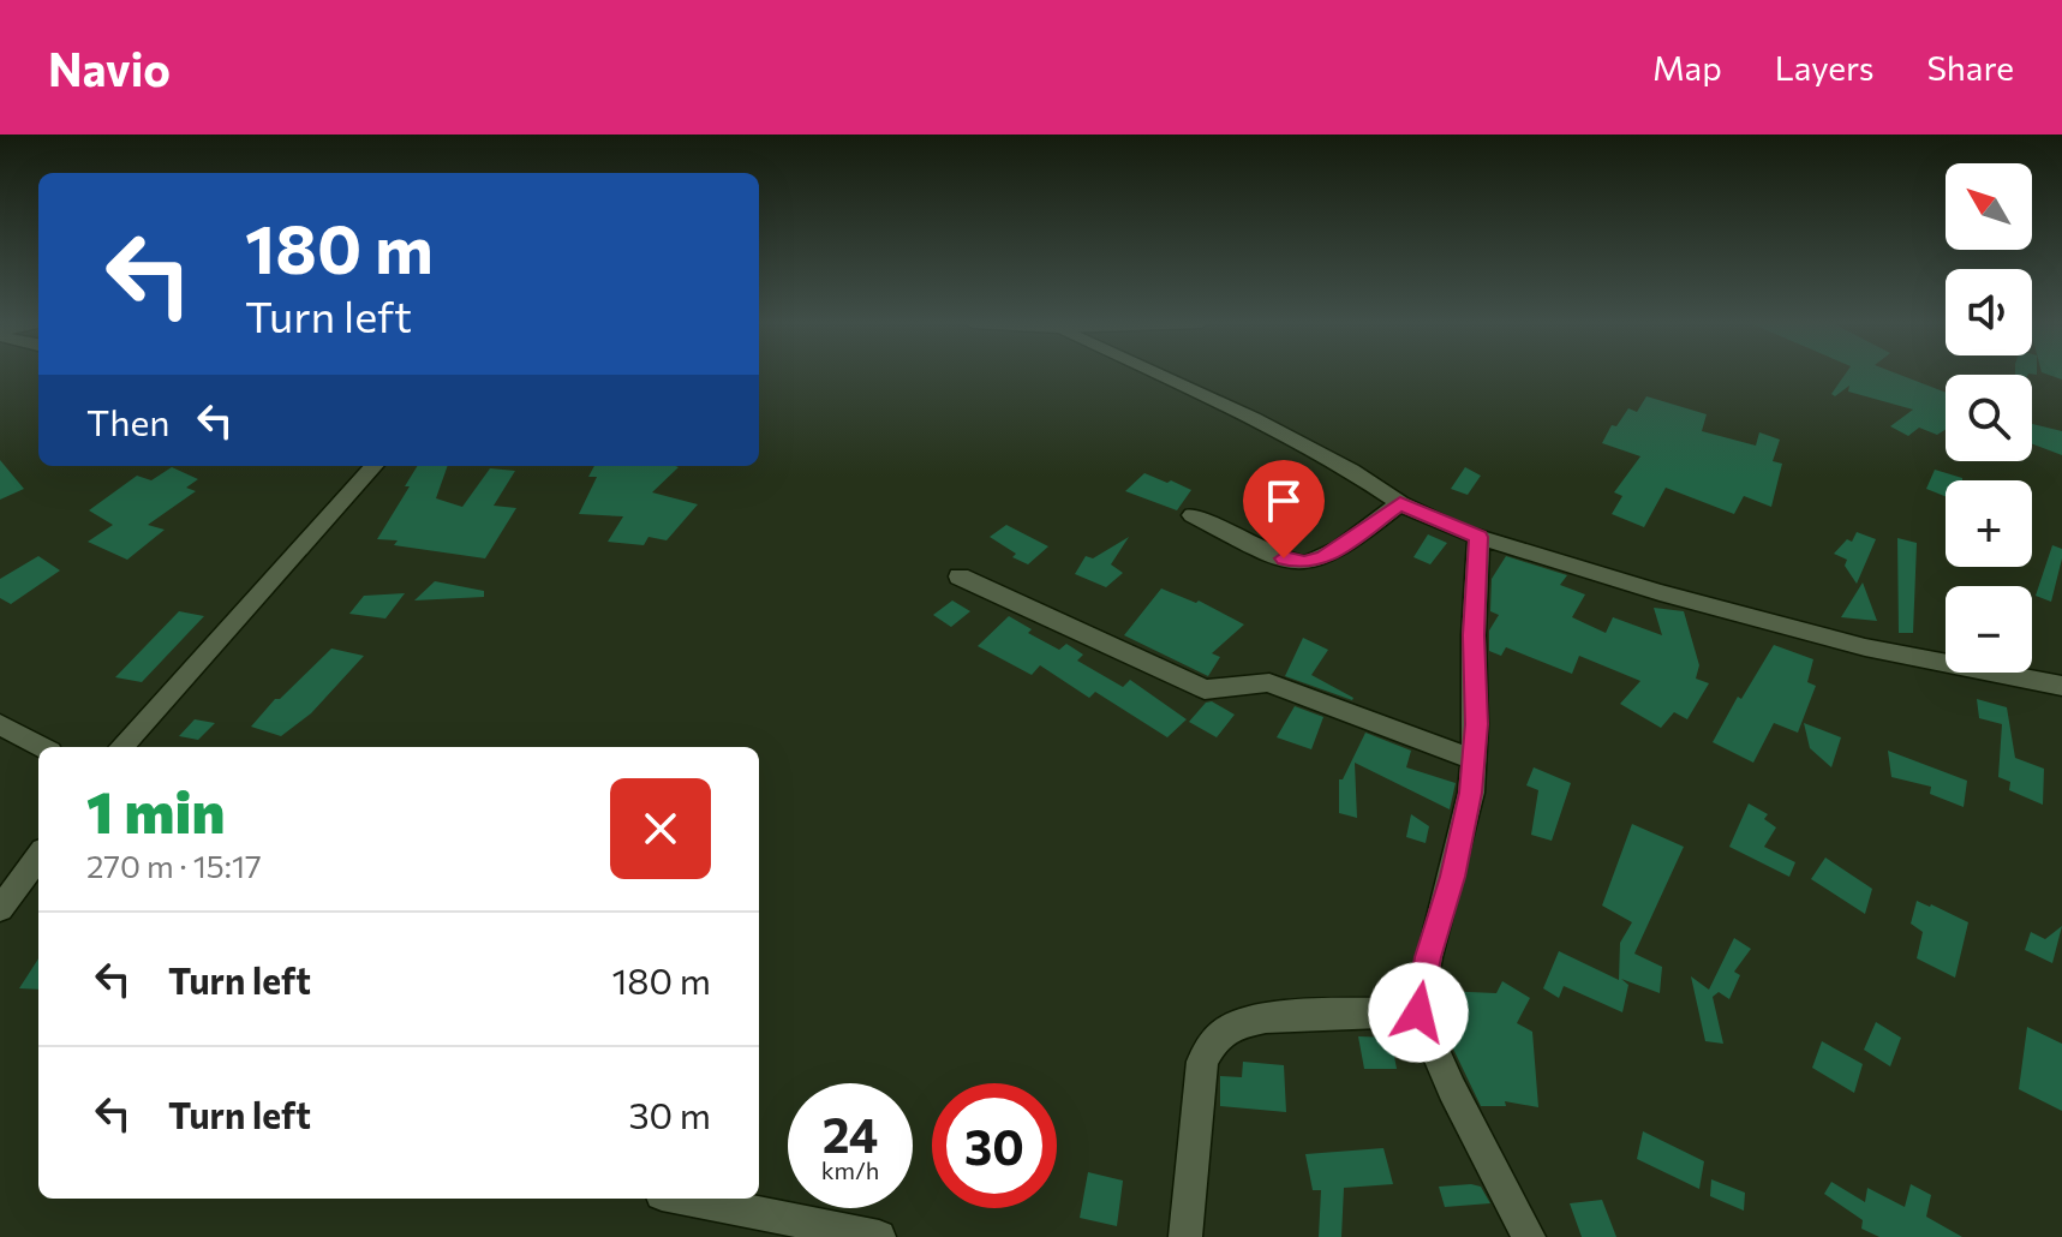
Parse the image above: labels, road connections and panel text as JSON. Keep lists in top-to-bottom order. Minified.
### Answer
{"north":"top left","page":{"header":"Navio","nav":["Map","Layers","Share"],"map_buttons":["+","−"],"turn":["180 m","Turn left"],"then":"Then","heading":["1 min","270 m · 15:17"],"list":[{"name":"Turn left","value":"180 m"},{"name":"Turn left","value":"30 m"}],"speed":"24 km/h","limit":"30"}}
